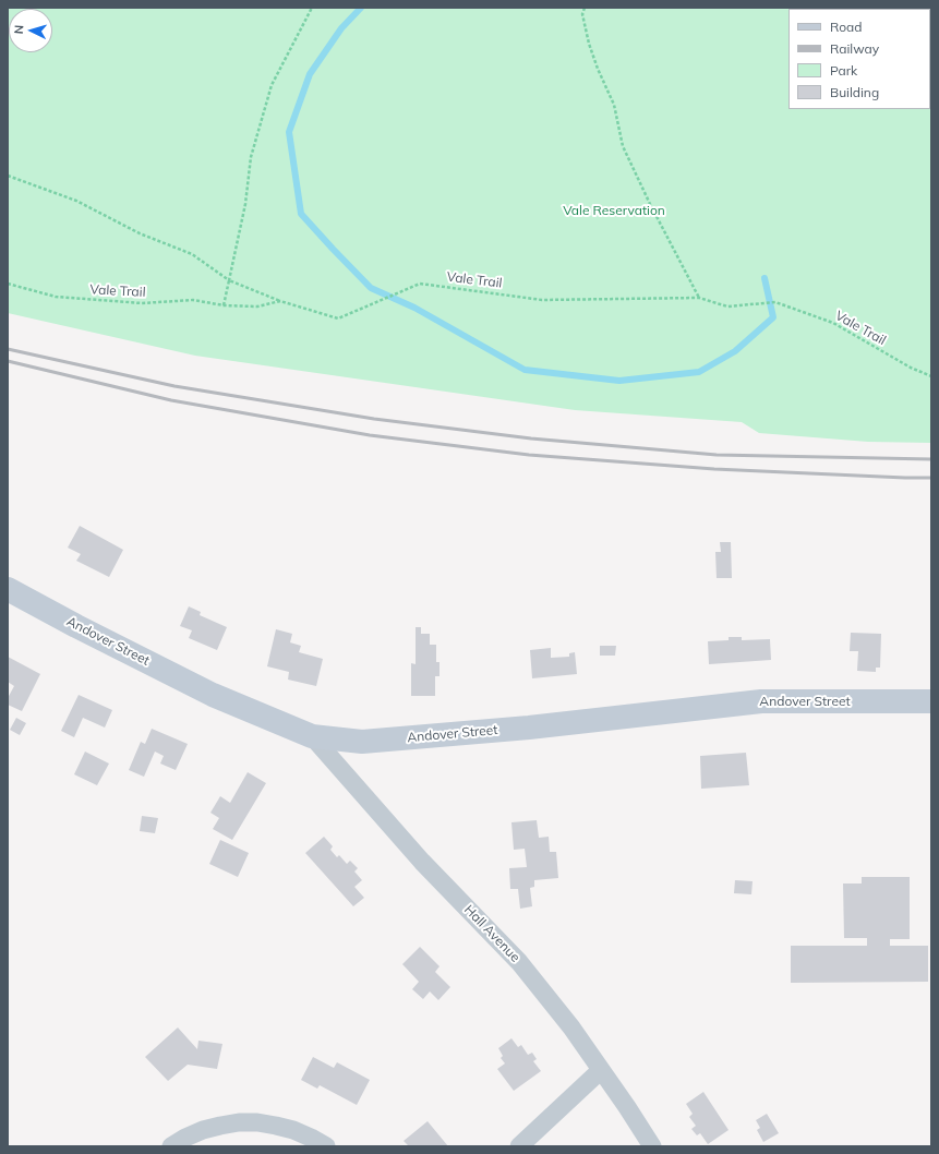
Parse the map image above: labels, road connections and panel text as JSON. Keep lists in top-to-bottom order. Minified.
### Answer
{"streets":{"main road":["Andover Street"],"street":["Hall Avenue"],"path":["Vale Trail"]},"crossings":[["Andover Street","Hall Avenue"]],"parks":["Vale Reservation"],"legend":["Road","Railway","Park","Building"],"north":"left"}
